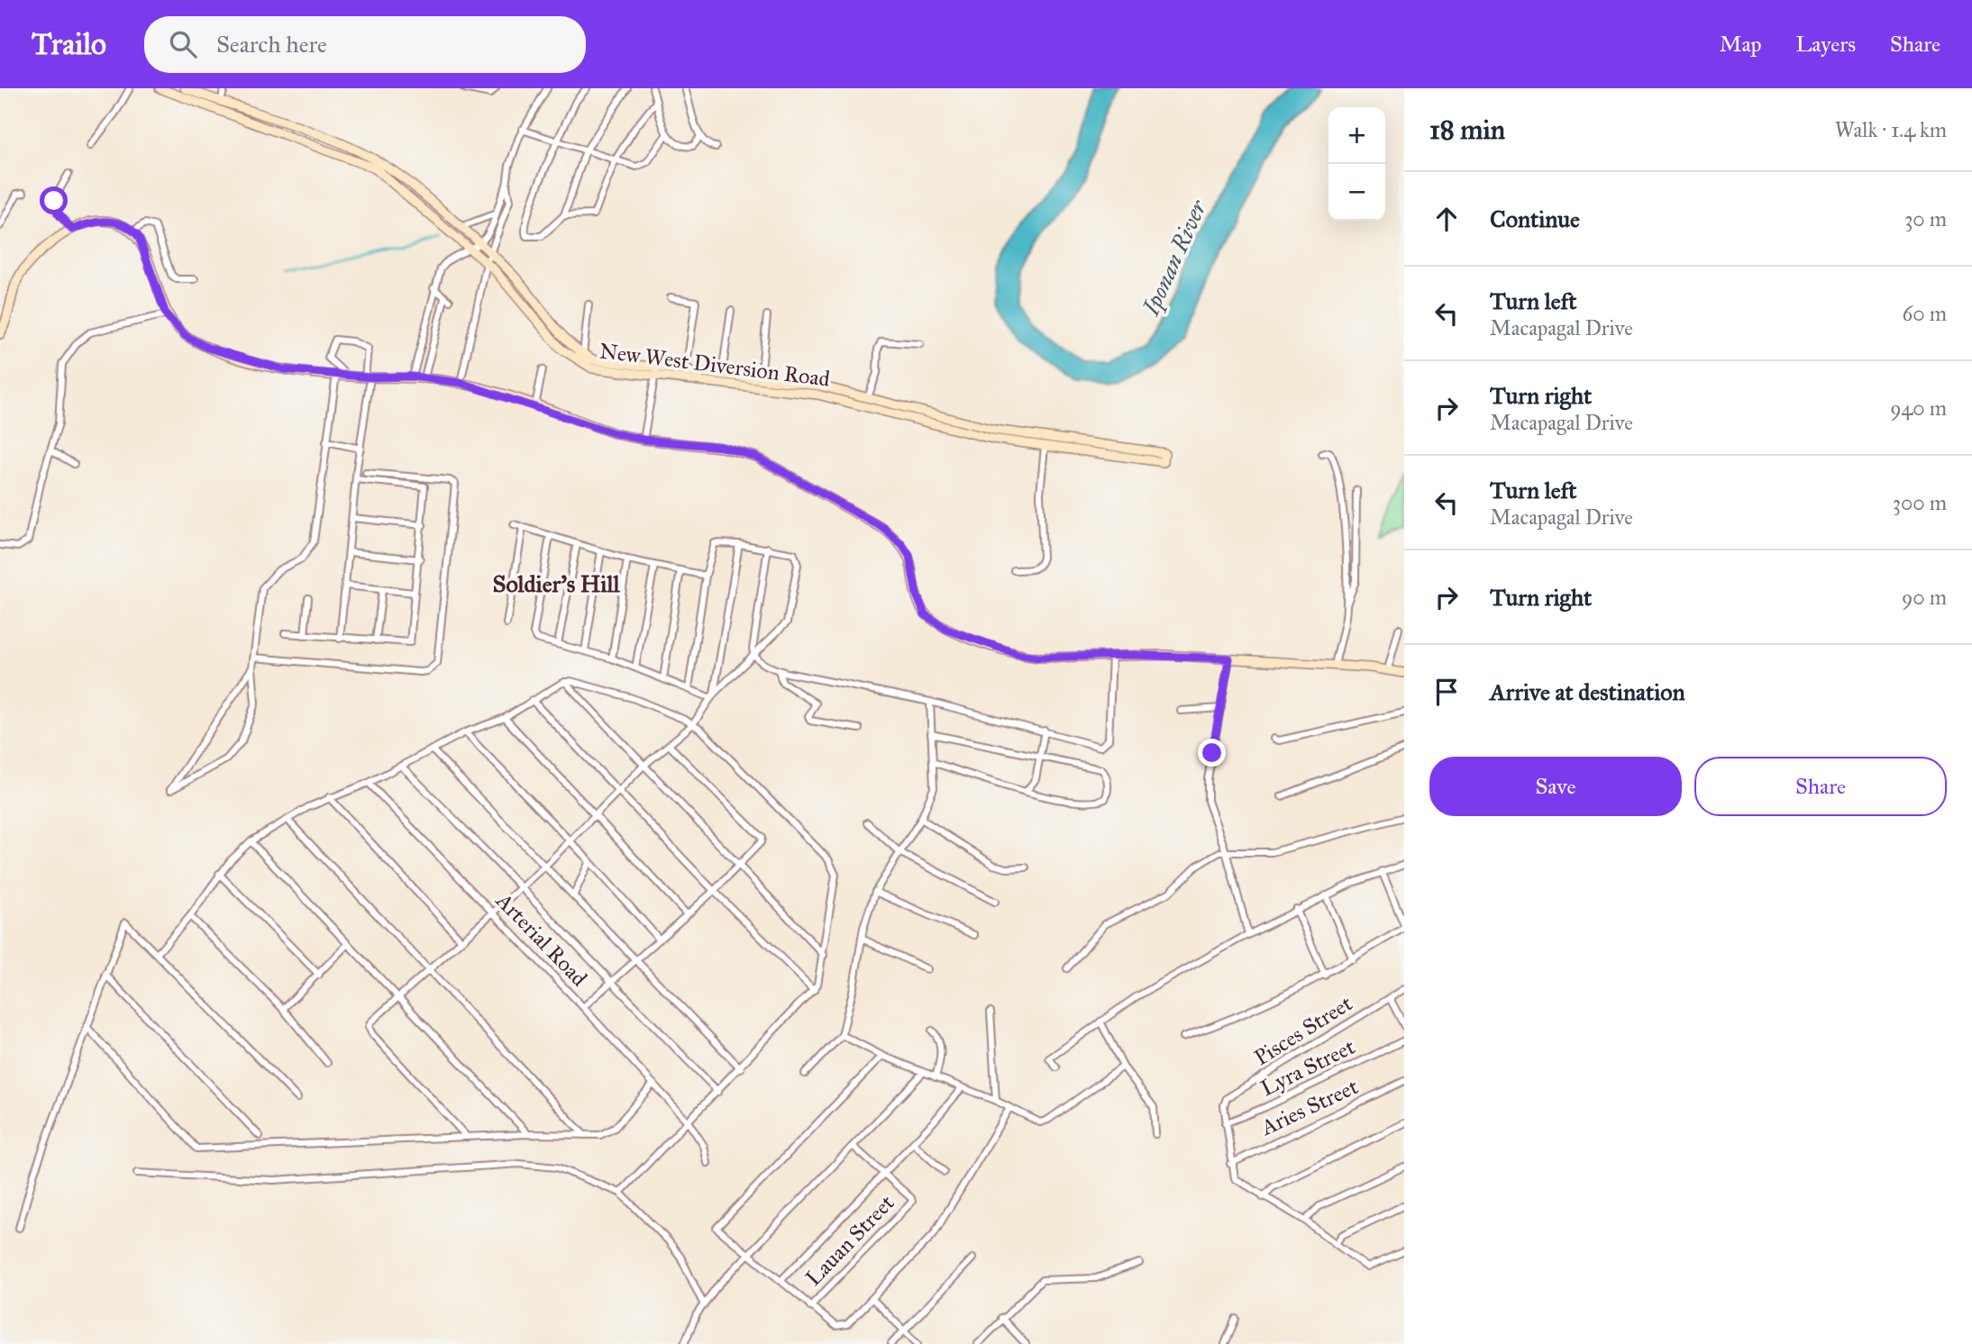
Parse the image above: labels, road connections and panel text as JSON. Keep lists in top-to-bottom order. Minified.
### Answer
{"streets":{"street":["New West Diversion Road","Arterial Road","Pisces Street","Lyra Street","Aries Street","Lauan Street"]},"crossings":[["Pisces Street","Lyra Street"]],"districts":["Soldier's Hill"],"water":["Iponan River"],"page":{"header":"Trailo","search":"Search here","nav":["Map","Layers","Share"],"heading":["18 min","Walk · 1.4 km"],"map_buttons":["+","−"],"list":[["Continue","30 m"],["Turn left","Macapagal Drive","60 m"],["Turn right","Macapagal Drive","940 m"],["Turn left","Macapagal Drive","300 m"],["Turn right","90 m"],"Arrive at destination"],"buttons":["Save","Share"]}}
